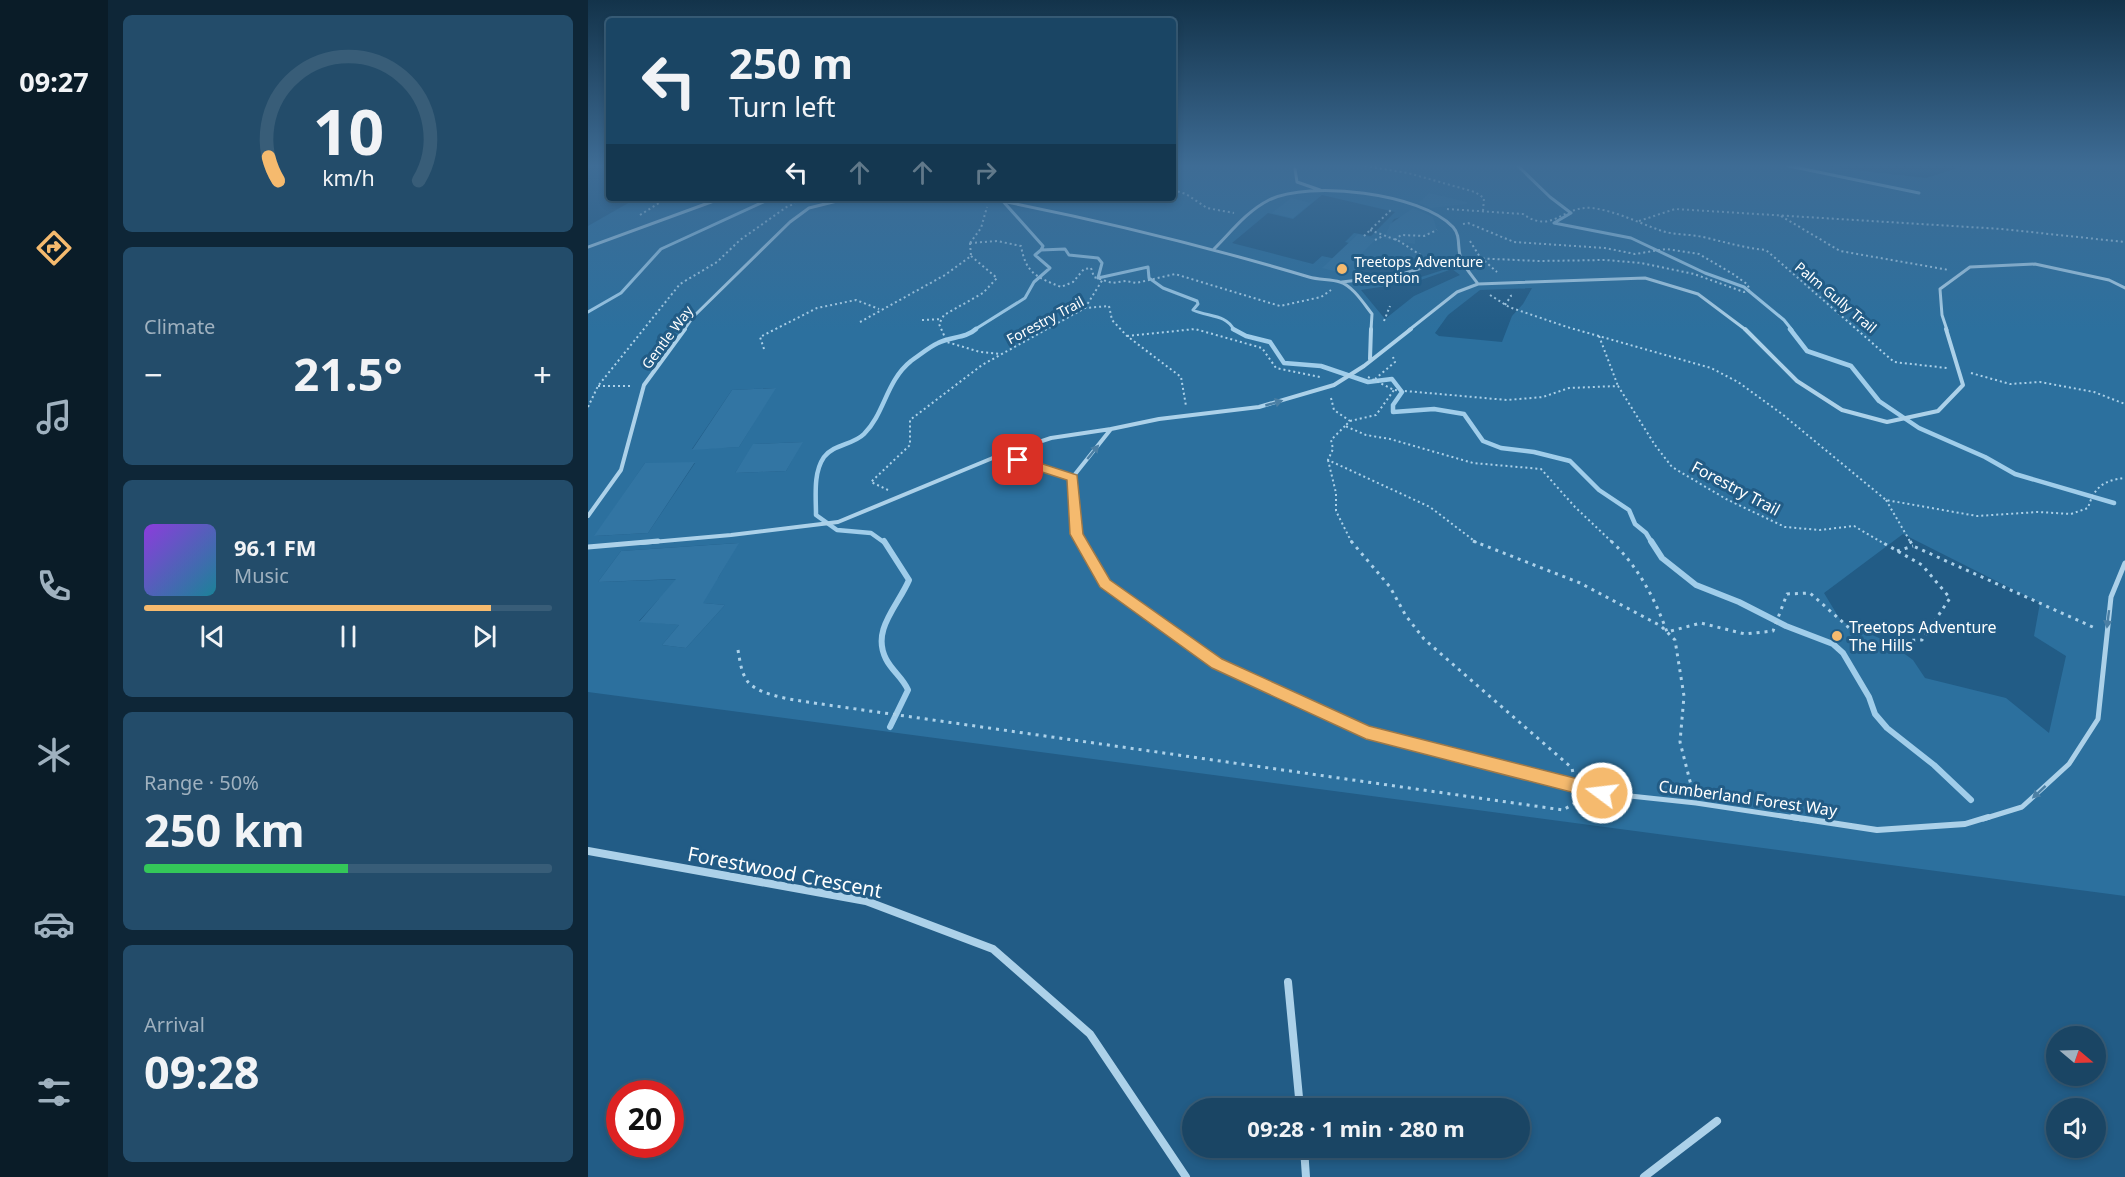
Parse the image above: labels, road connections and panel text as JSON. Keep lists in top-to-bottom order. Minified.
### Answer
{"streets":{"street":["Forestwood Crescent"],"lane":["Gentle Way","Cumberland Forest Way"],"path":["Palm Gully Trail","Forestry Trail"]},"one_way":["Cumberland Forest Way"],"places":["Treetops Adventure Reception","Treetops Adventure The Hills"],"north":"right","page":{"tabs":"09:27","turn":["250 m","Turn left"],"tile":["Climate",["Range · 50%","250 km"],["Arrival","09:28"]],"heat":["−","21.5°","+"],"song":["96.1 FM","Music"],"limit":"20","trip":"09:28 · 1 min · 280 m","gauge":["10","km/h"]}}
